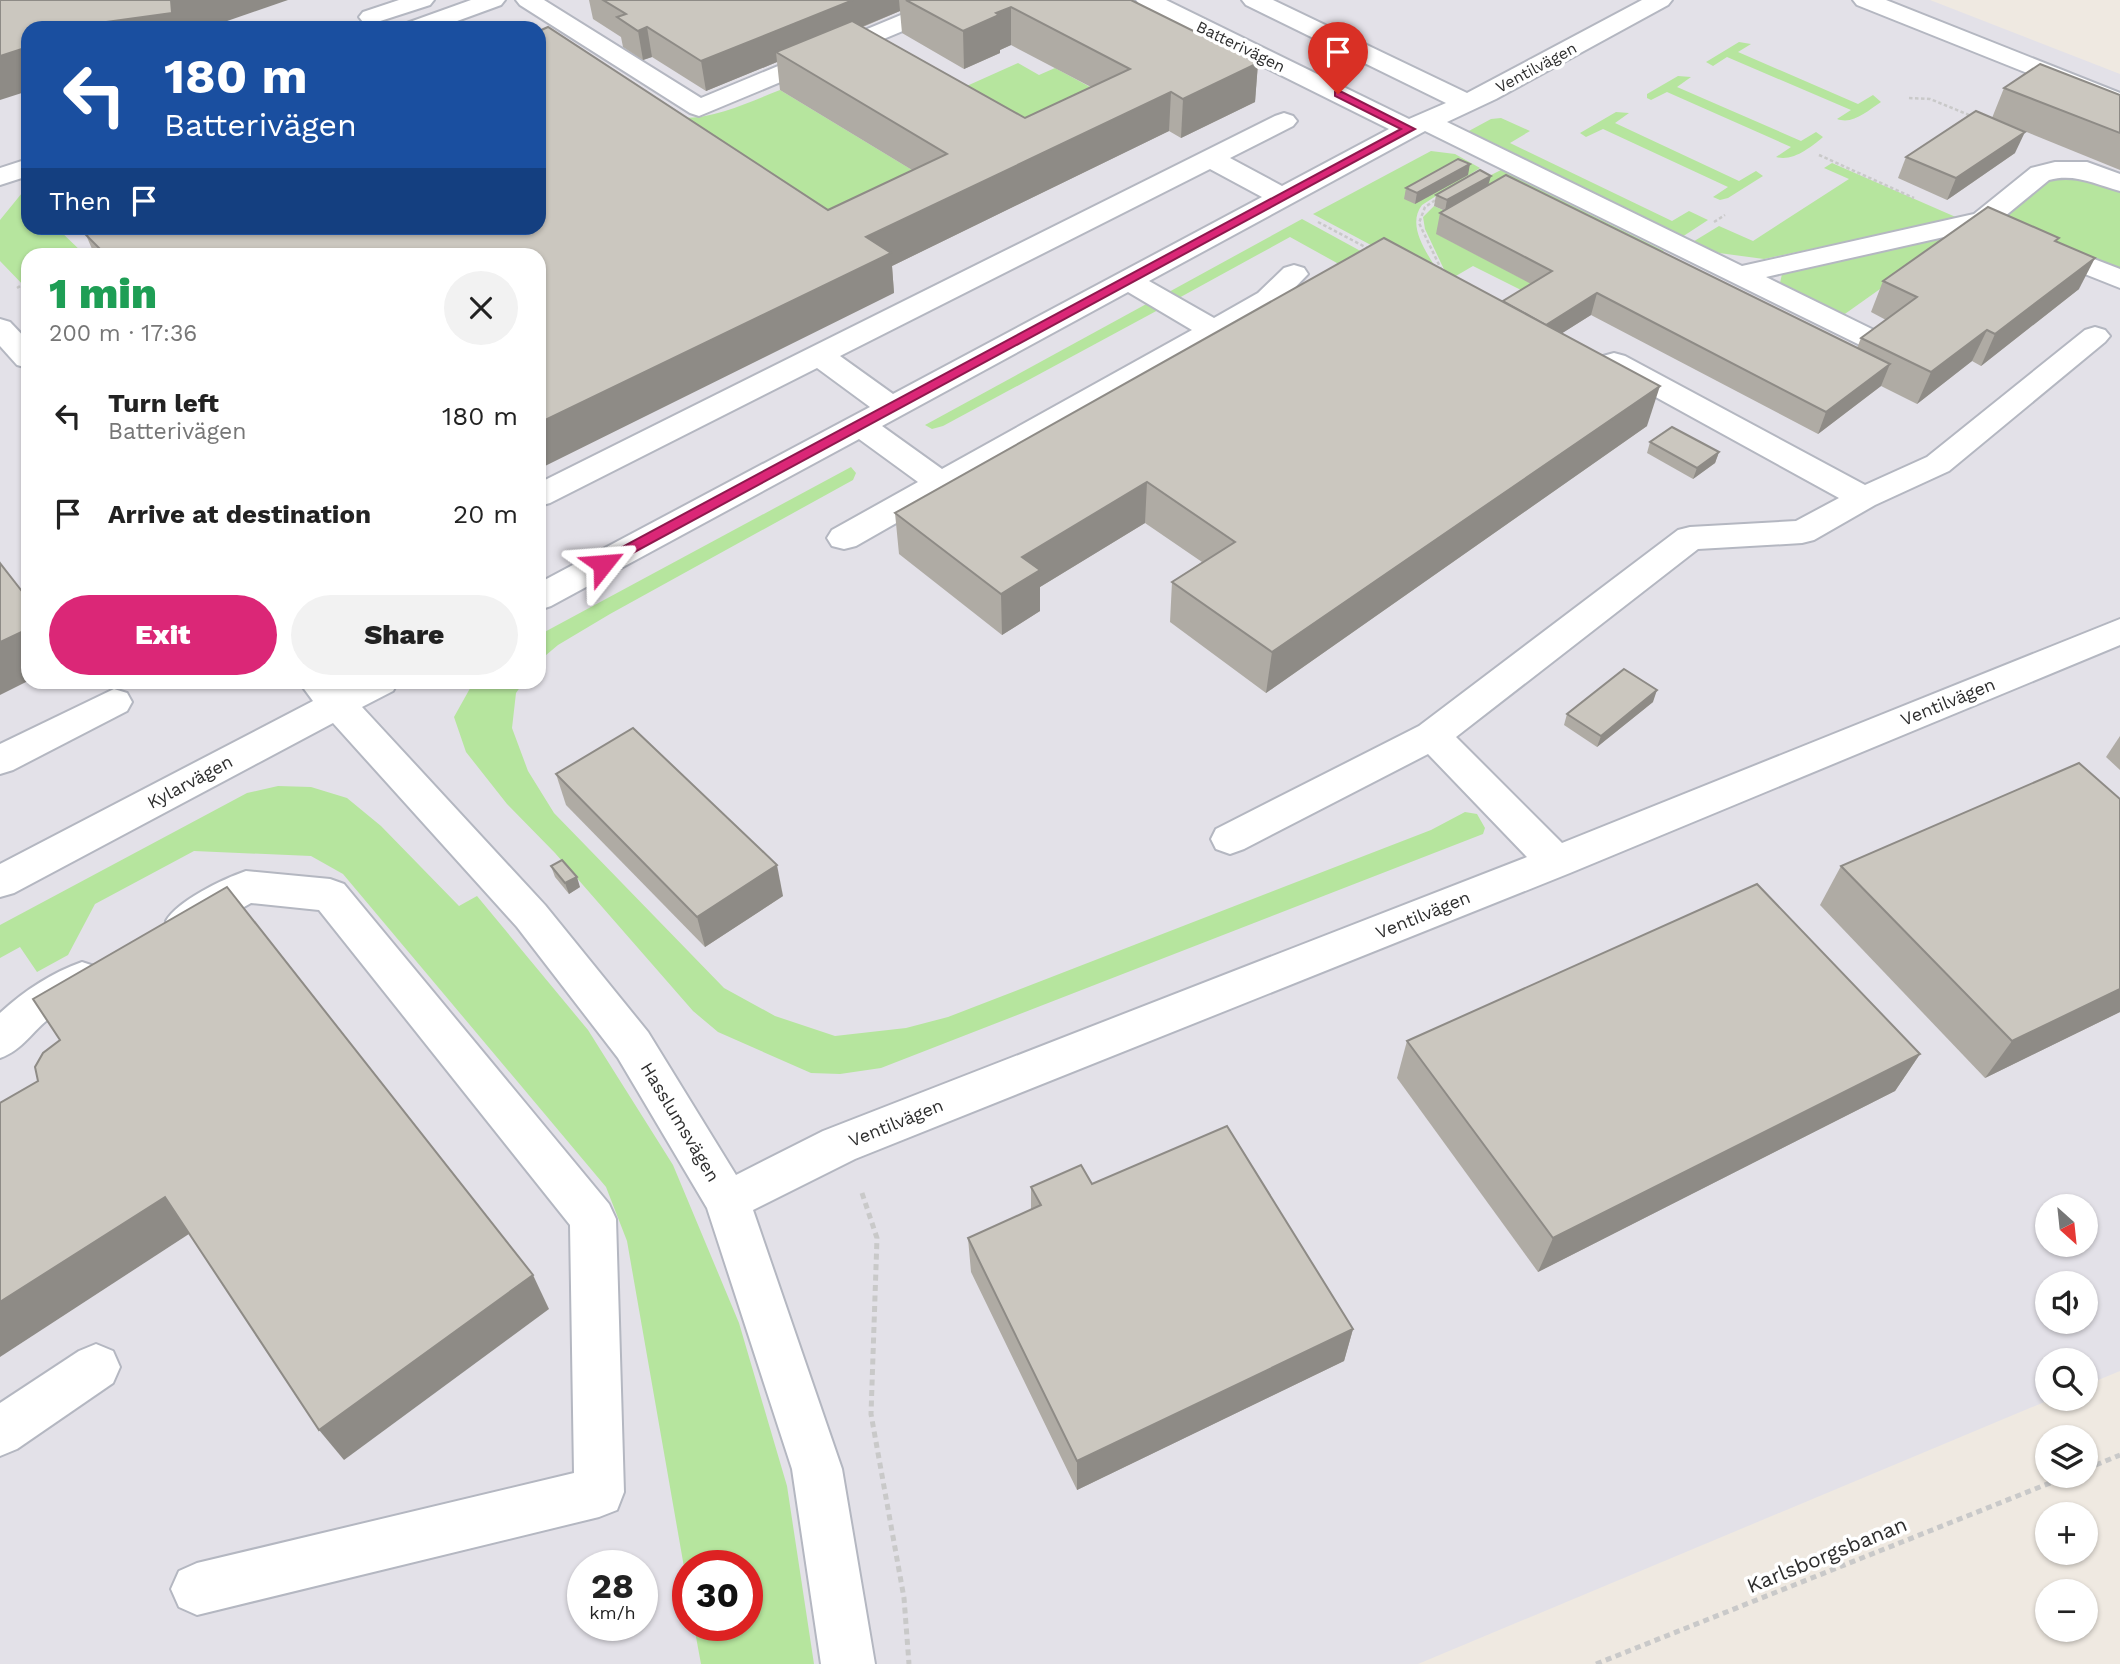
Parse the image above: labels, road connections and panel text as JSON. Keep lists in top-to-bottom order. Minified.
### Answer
{"streets":{"street":["Batterivägen","Ventilvägen","Kylarvägen","Hasslumsvägen"],"path":["Karlsborgsbanan"]},"crossings":[["Batterivägen","Ventilvägen"],["Ventilvägen","Hasslumsvägen"],["Kylarvägen","Hasslumsvägen"]],"north":"bottom right","page":{"turn":["180 m","Batterivägen"],"then":"Then","heading":["1 min","200 m · 17:36"],"list":[{"name":"Turn left","note":"Batterivägen","value":"180 m"},{"name":"Arrive at destination","value":"20 m"}],"buttons":["Exit","Share"],"map_buttons":["+","−"],"speed":"28 km/h","limit":"30"}}
